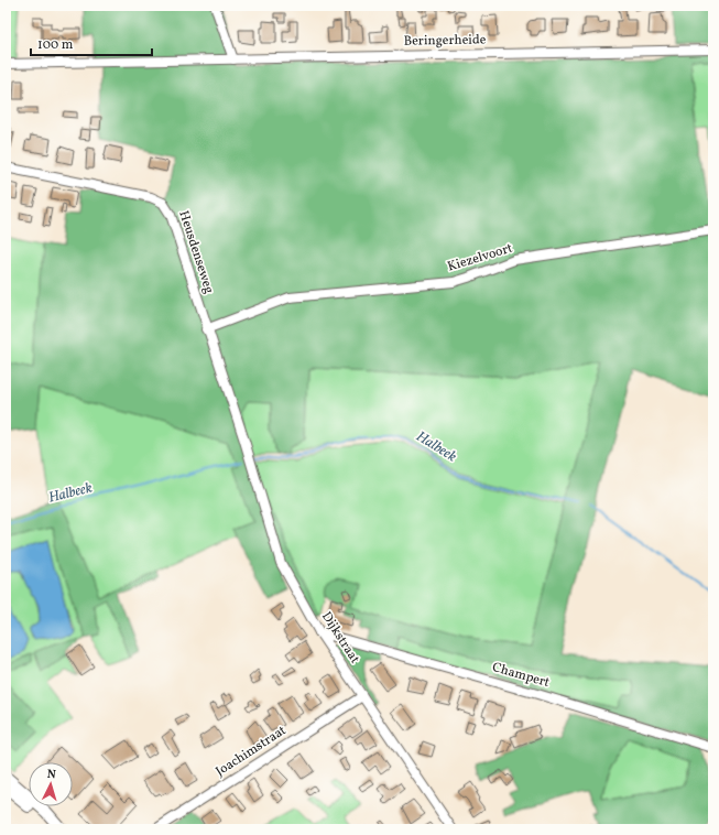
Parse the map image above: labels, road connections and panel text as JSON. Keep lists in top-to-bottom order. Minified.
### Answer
{"streets":{"street":["Beringerheide","Heusdenseweg","Kiezelvoort","Dijkstraat","Champert","Joachimstraat"]},"crossings":[["Heusdenseweg","Kiezelvoort"],["Heusdenseweg","Dijkstraat"],["Dijkstraat","Champert"],["Dijkstraat","Joachimstraat"]],"water":["Halbeek"],"scale_bar":"100 m","north":"top"}
